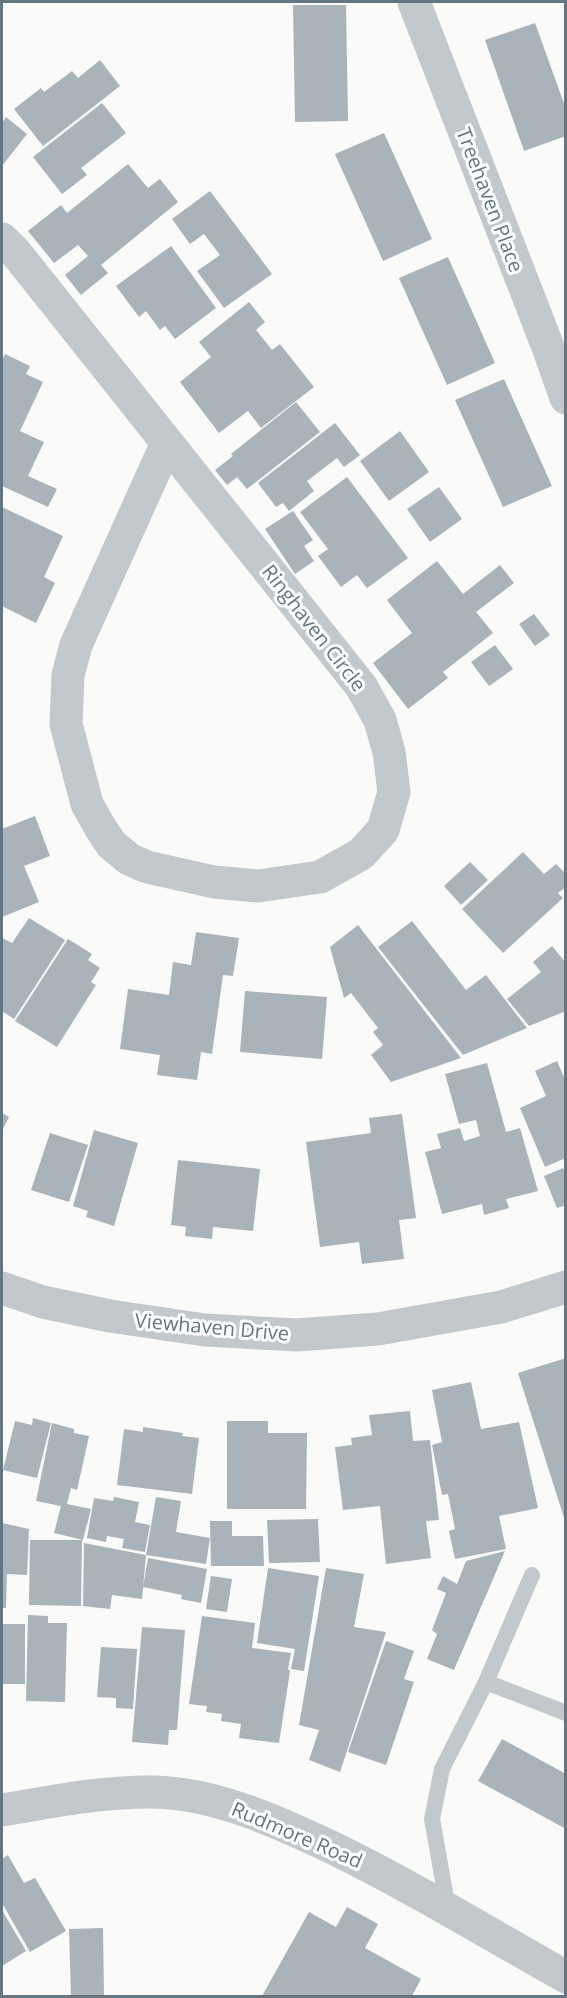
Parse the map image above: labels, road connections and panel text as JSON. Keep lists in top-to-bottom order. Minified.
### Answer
{"streets":{"street":["Treehaven Place","Ringhaven Circle","Viewhaven Drive","Rudmore Road"]}}
